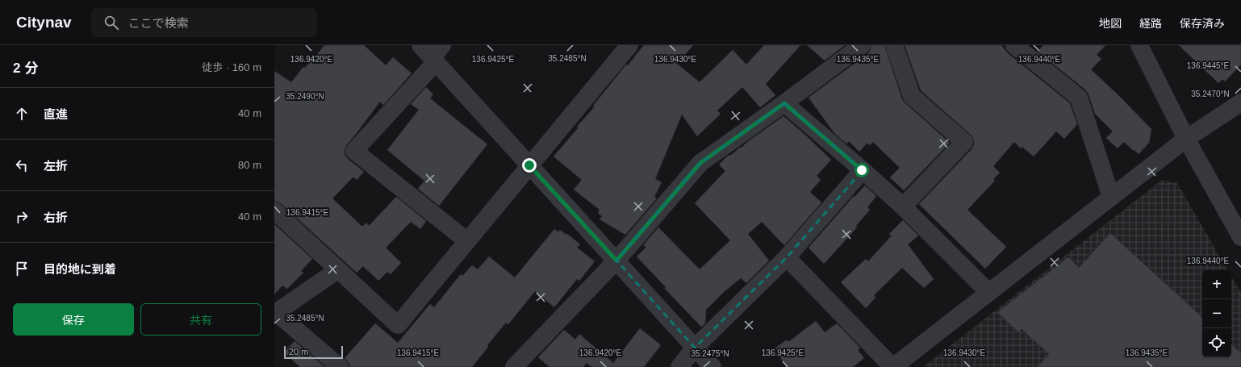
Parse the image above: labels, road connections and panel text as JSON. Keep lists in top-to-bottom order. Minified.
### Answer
{"scale_bar":"20 m","page":{"header":"Citynav","search":"ここで検索","nav":["地図","経路","保存済み"],"heading":["2 分","徒歩 · 160 m"],"list":[["直進","40 m"],["左折","80 m"],["右折","40 m"],"目的地に到着"],"map_buttons":["+","−"],"buttons":["保存","共有"],"scale":"20 m"},"coordinates":["35.2485°N","136.9420°E","136.9425°E","136.9435°E","136.9430°E","136.9440°E","136.9445°E","35.2470°N","35.2490°N","136.9415°E","35.2475°N"]}
